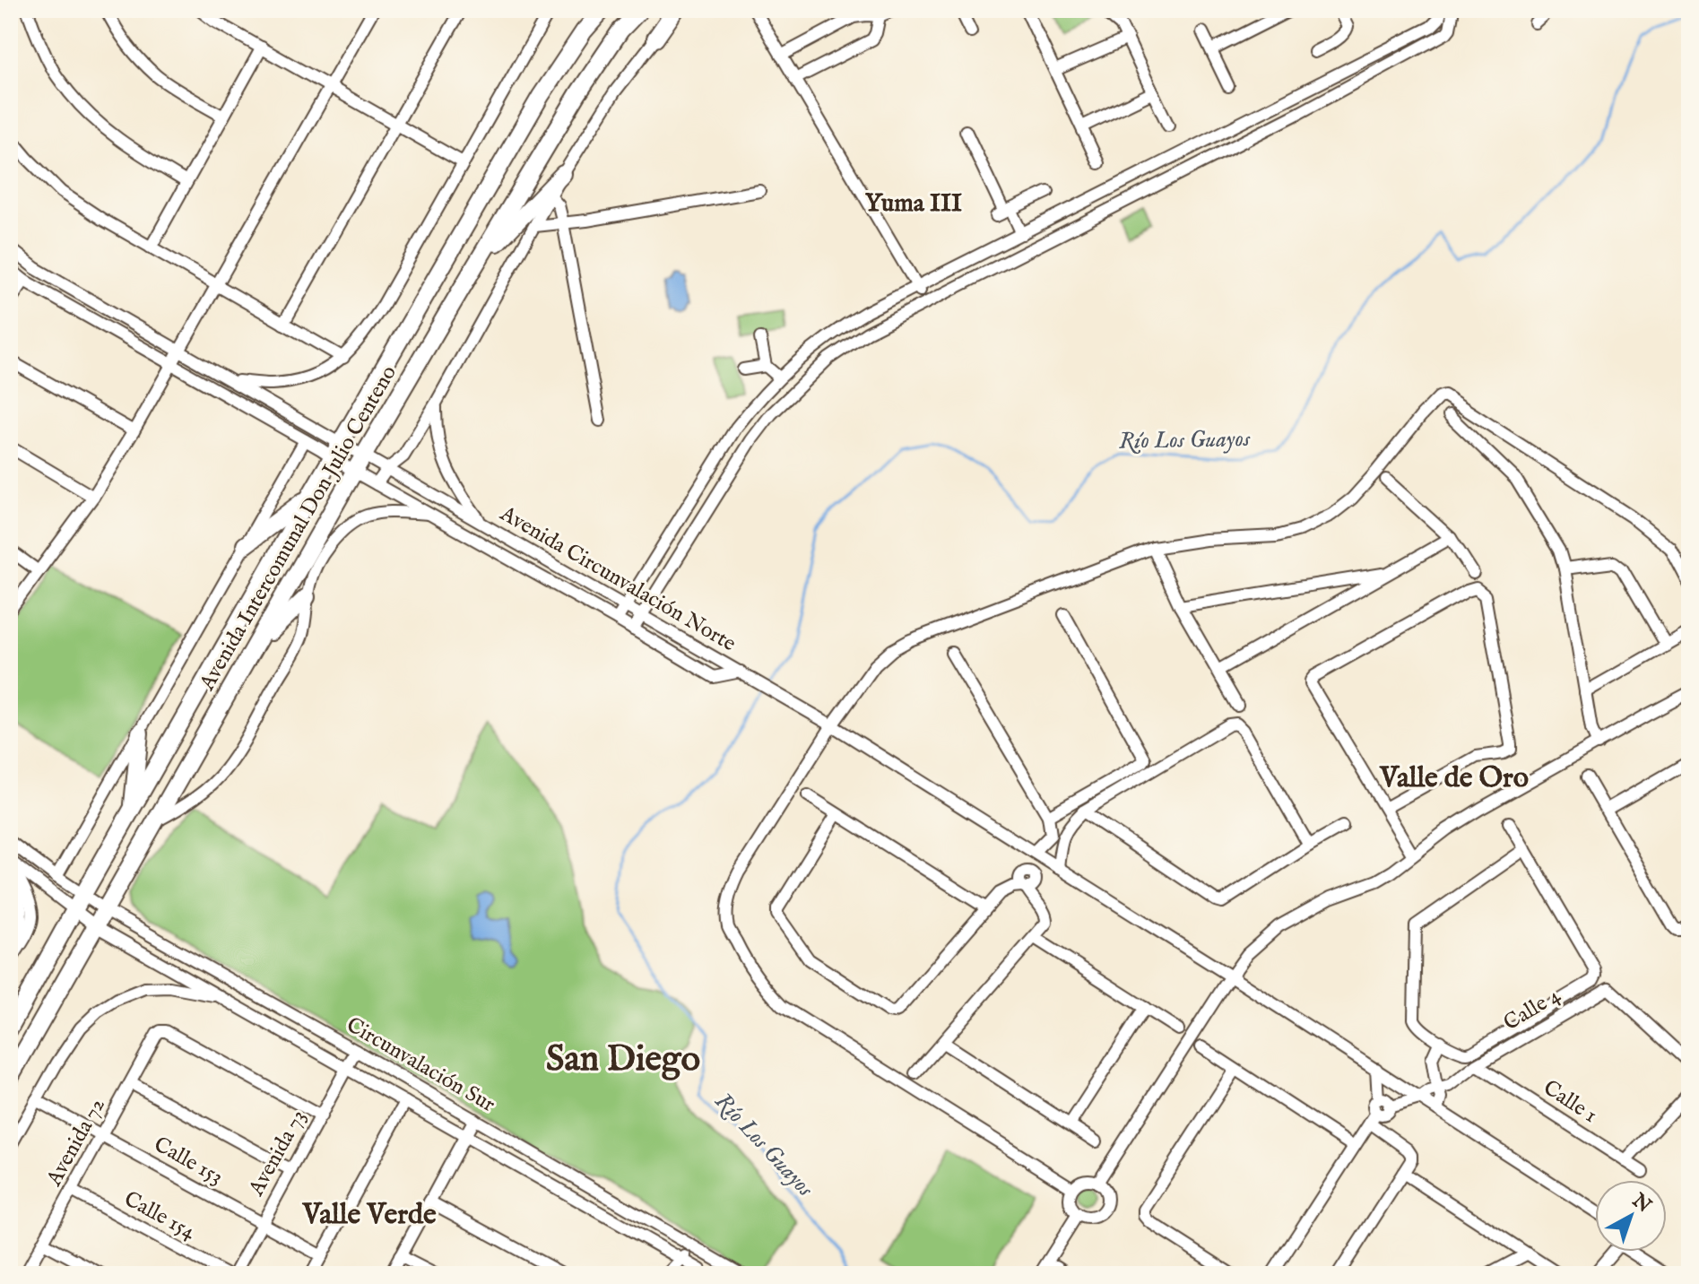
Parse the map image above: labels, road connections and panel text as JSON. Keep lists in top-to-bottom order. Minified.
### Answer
{"streets":{"main road":["Avenida Intercomunal Don Julio Centeno"],"street":["Avenida Circunvalación Norte","Calle 4","Circunvalación Sur","Calle 1","Avenida 72","Avenida 73","Calle 153","Calle 154"]},"crossings":[["Avenida Intercomunal Don Julio Centeno","Avenida Circunvalación Norte"],["Avenida Intercomunal Don Julio Centeno","Circunvalación Sur"],["Calle 4","Calle 1"],["Circunvalación Sur","Avenida 73"],["Avenida 72","Avenida 73"],["Avenida 72","Calle 153"],["Avenida 72","Calle 154"],["Avenida 73","Calle 153"]],"districts":["Yuma III","Valle de Oro","San Diego","Valle Verde"],"water":["Río Los Guayos"],"north":"top right"}
